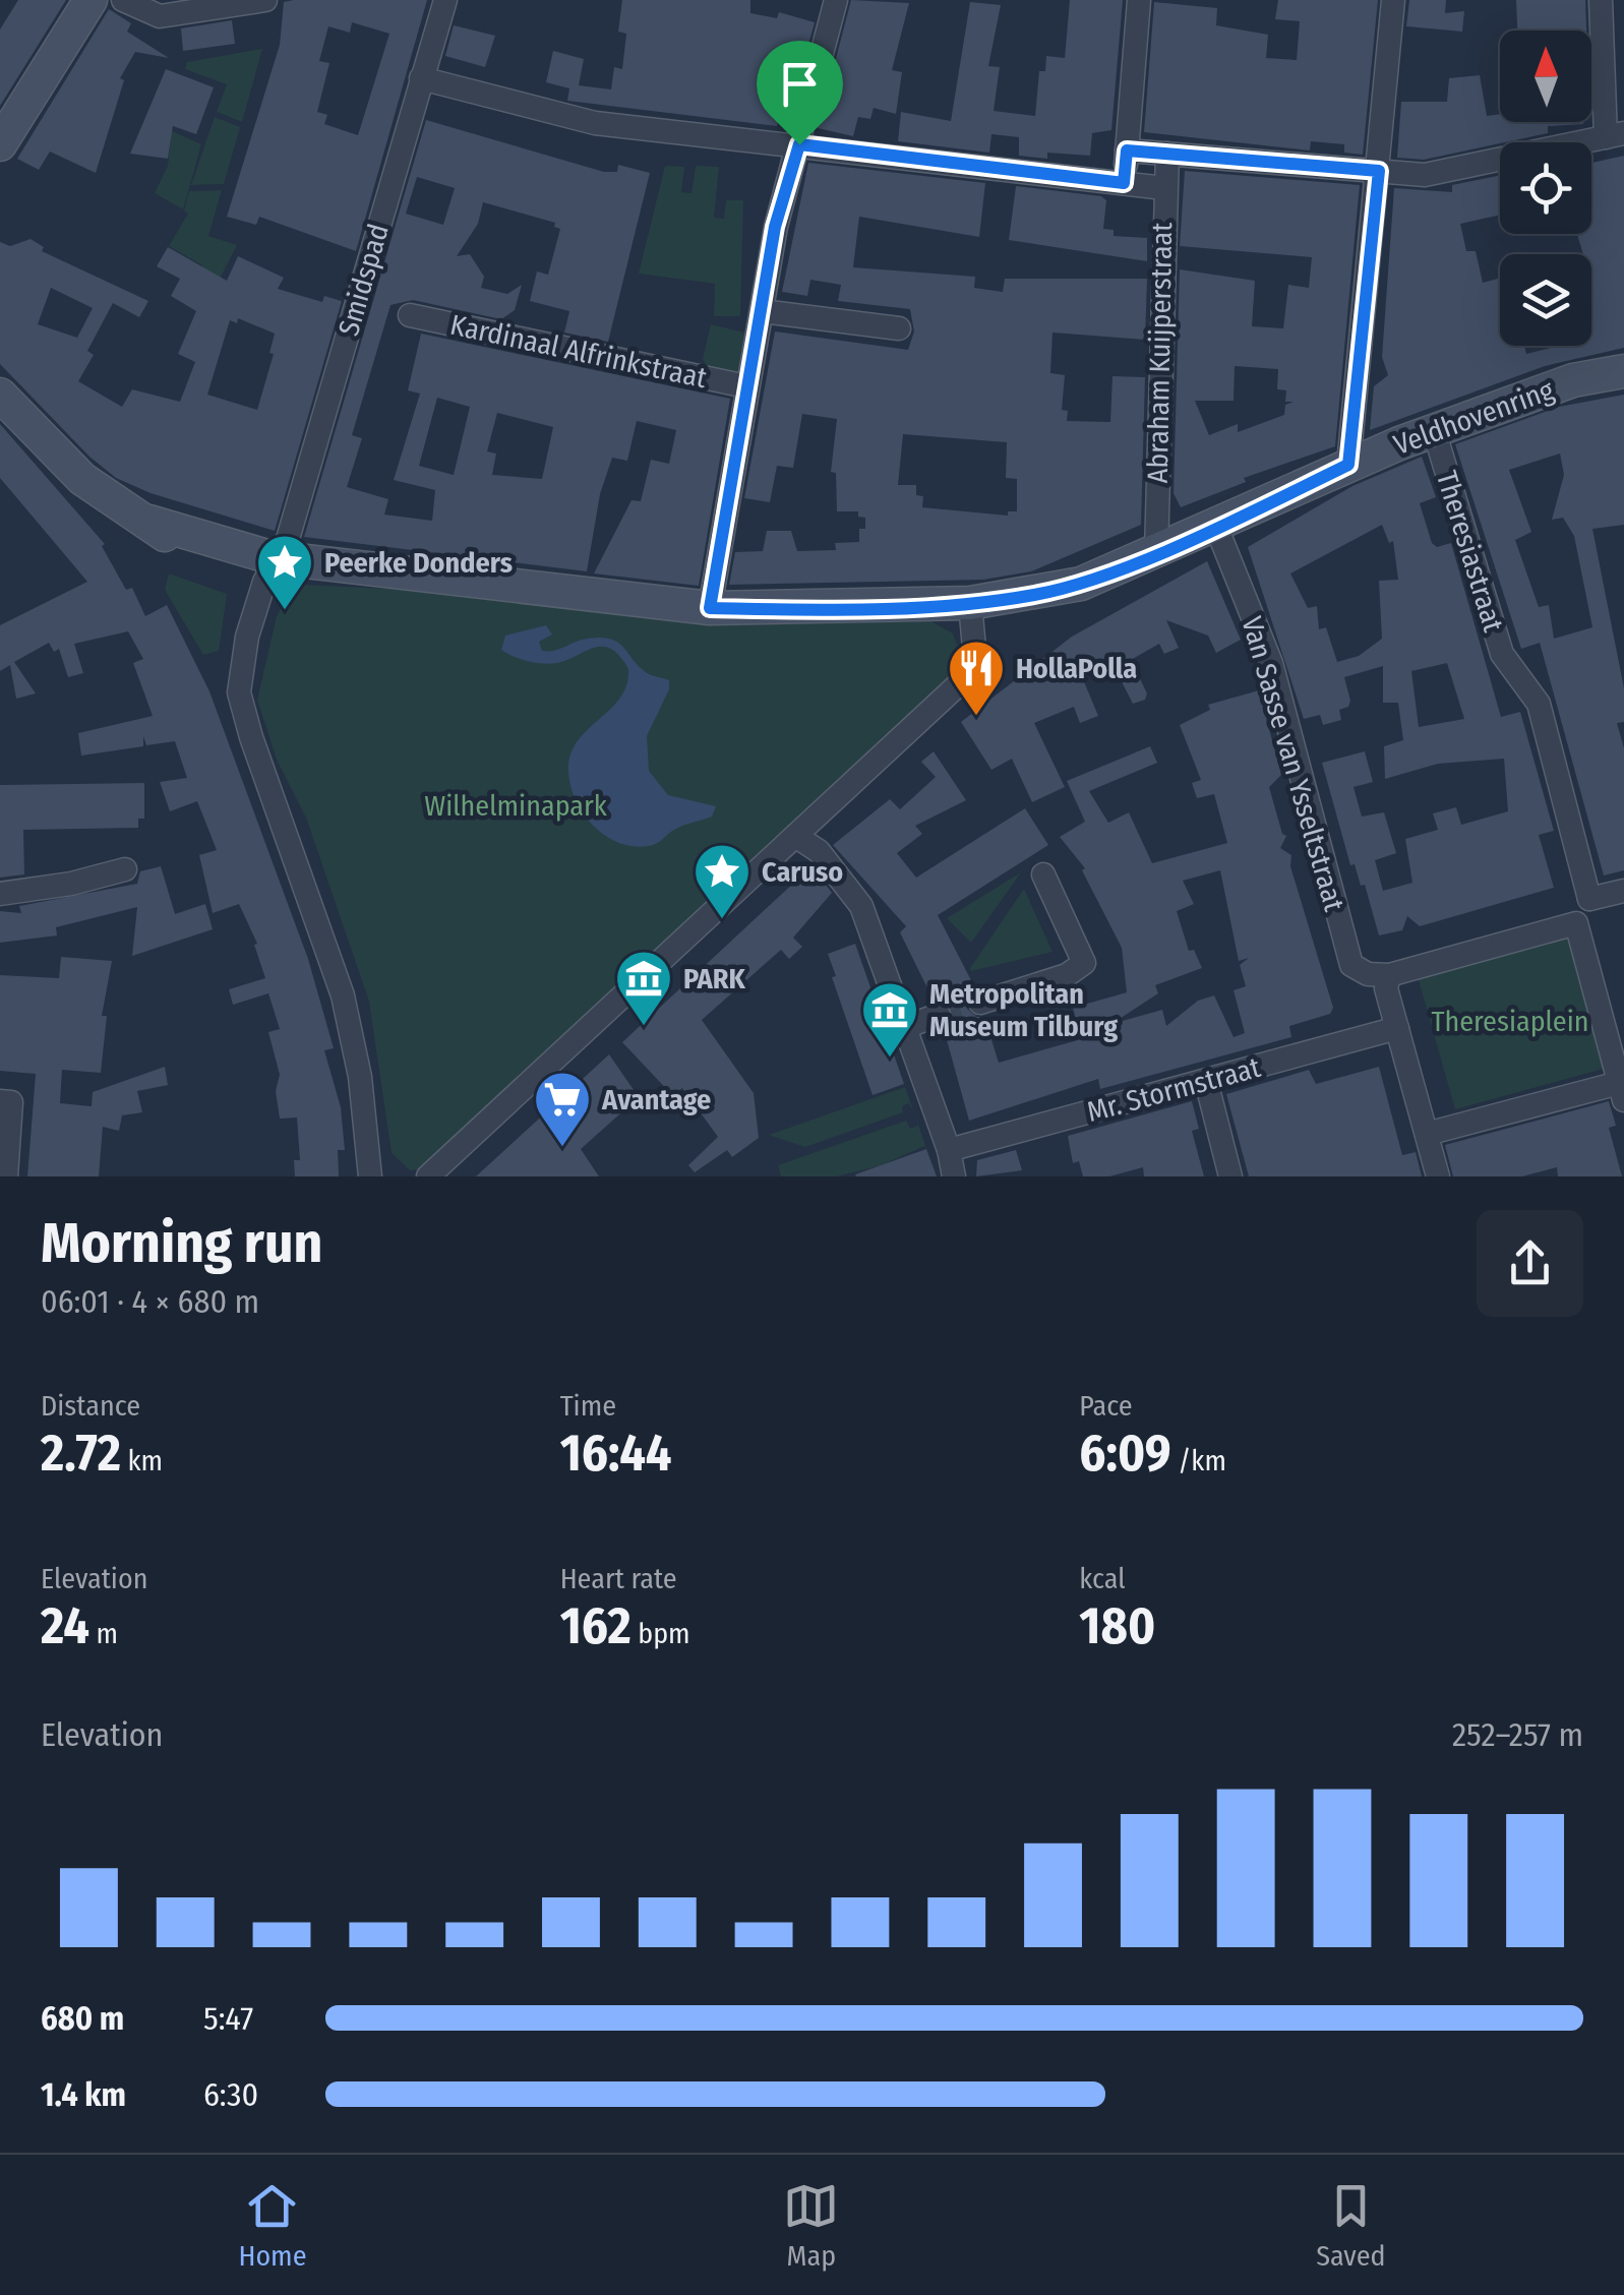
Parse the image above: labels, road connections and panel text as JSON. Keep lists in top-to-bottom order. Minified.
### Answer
{"streets":{"street":["Smidspad","Kardinaal Alfrinkstraat","Abraham Kuijperstraat","Veldhovenring","Theresiastraat","Van Sasse van Ysseltstraat","Mr. Stormstraat"]},"crossings":[["Veldhovenring","Theresiastraat"],["Veldhovenring","Van Sasse van Ysseltstraat"]],"parks":["Wilhelminapark","Theresiaplein"],"places":{"place":["Peerke Donders","Caruso"],"restaurant":["HollaPolla"],"museum":["PARK","Metropolitan Museum Tilburg"],"supermarket":["Avantage"]},"north":"top","page":{"heading":["Morning run","06:01 · 4 × 680 m"],"stats":[["Distance","2.72 km"],["Time","16:44"],["Pace","6:09 /km"],["Elevation","24 m"],["Heart rate","162 bpm"],["kcal","180"]],"chart":["Elevation","252–257 m"],"list":[{"name":"680 m","note":"5:47"},{"name":"1.4 km","note":"6:30"}],"tabs":["Home","Map","Saved"]}}
